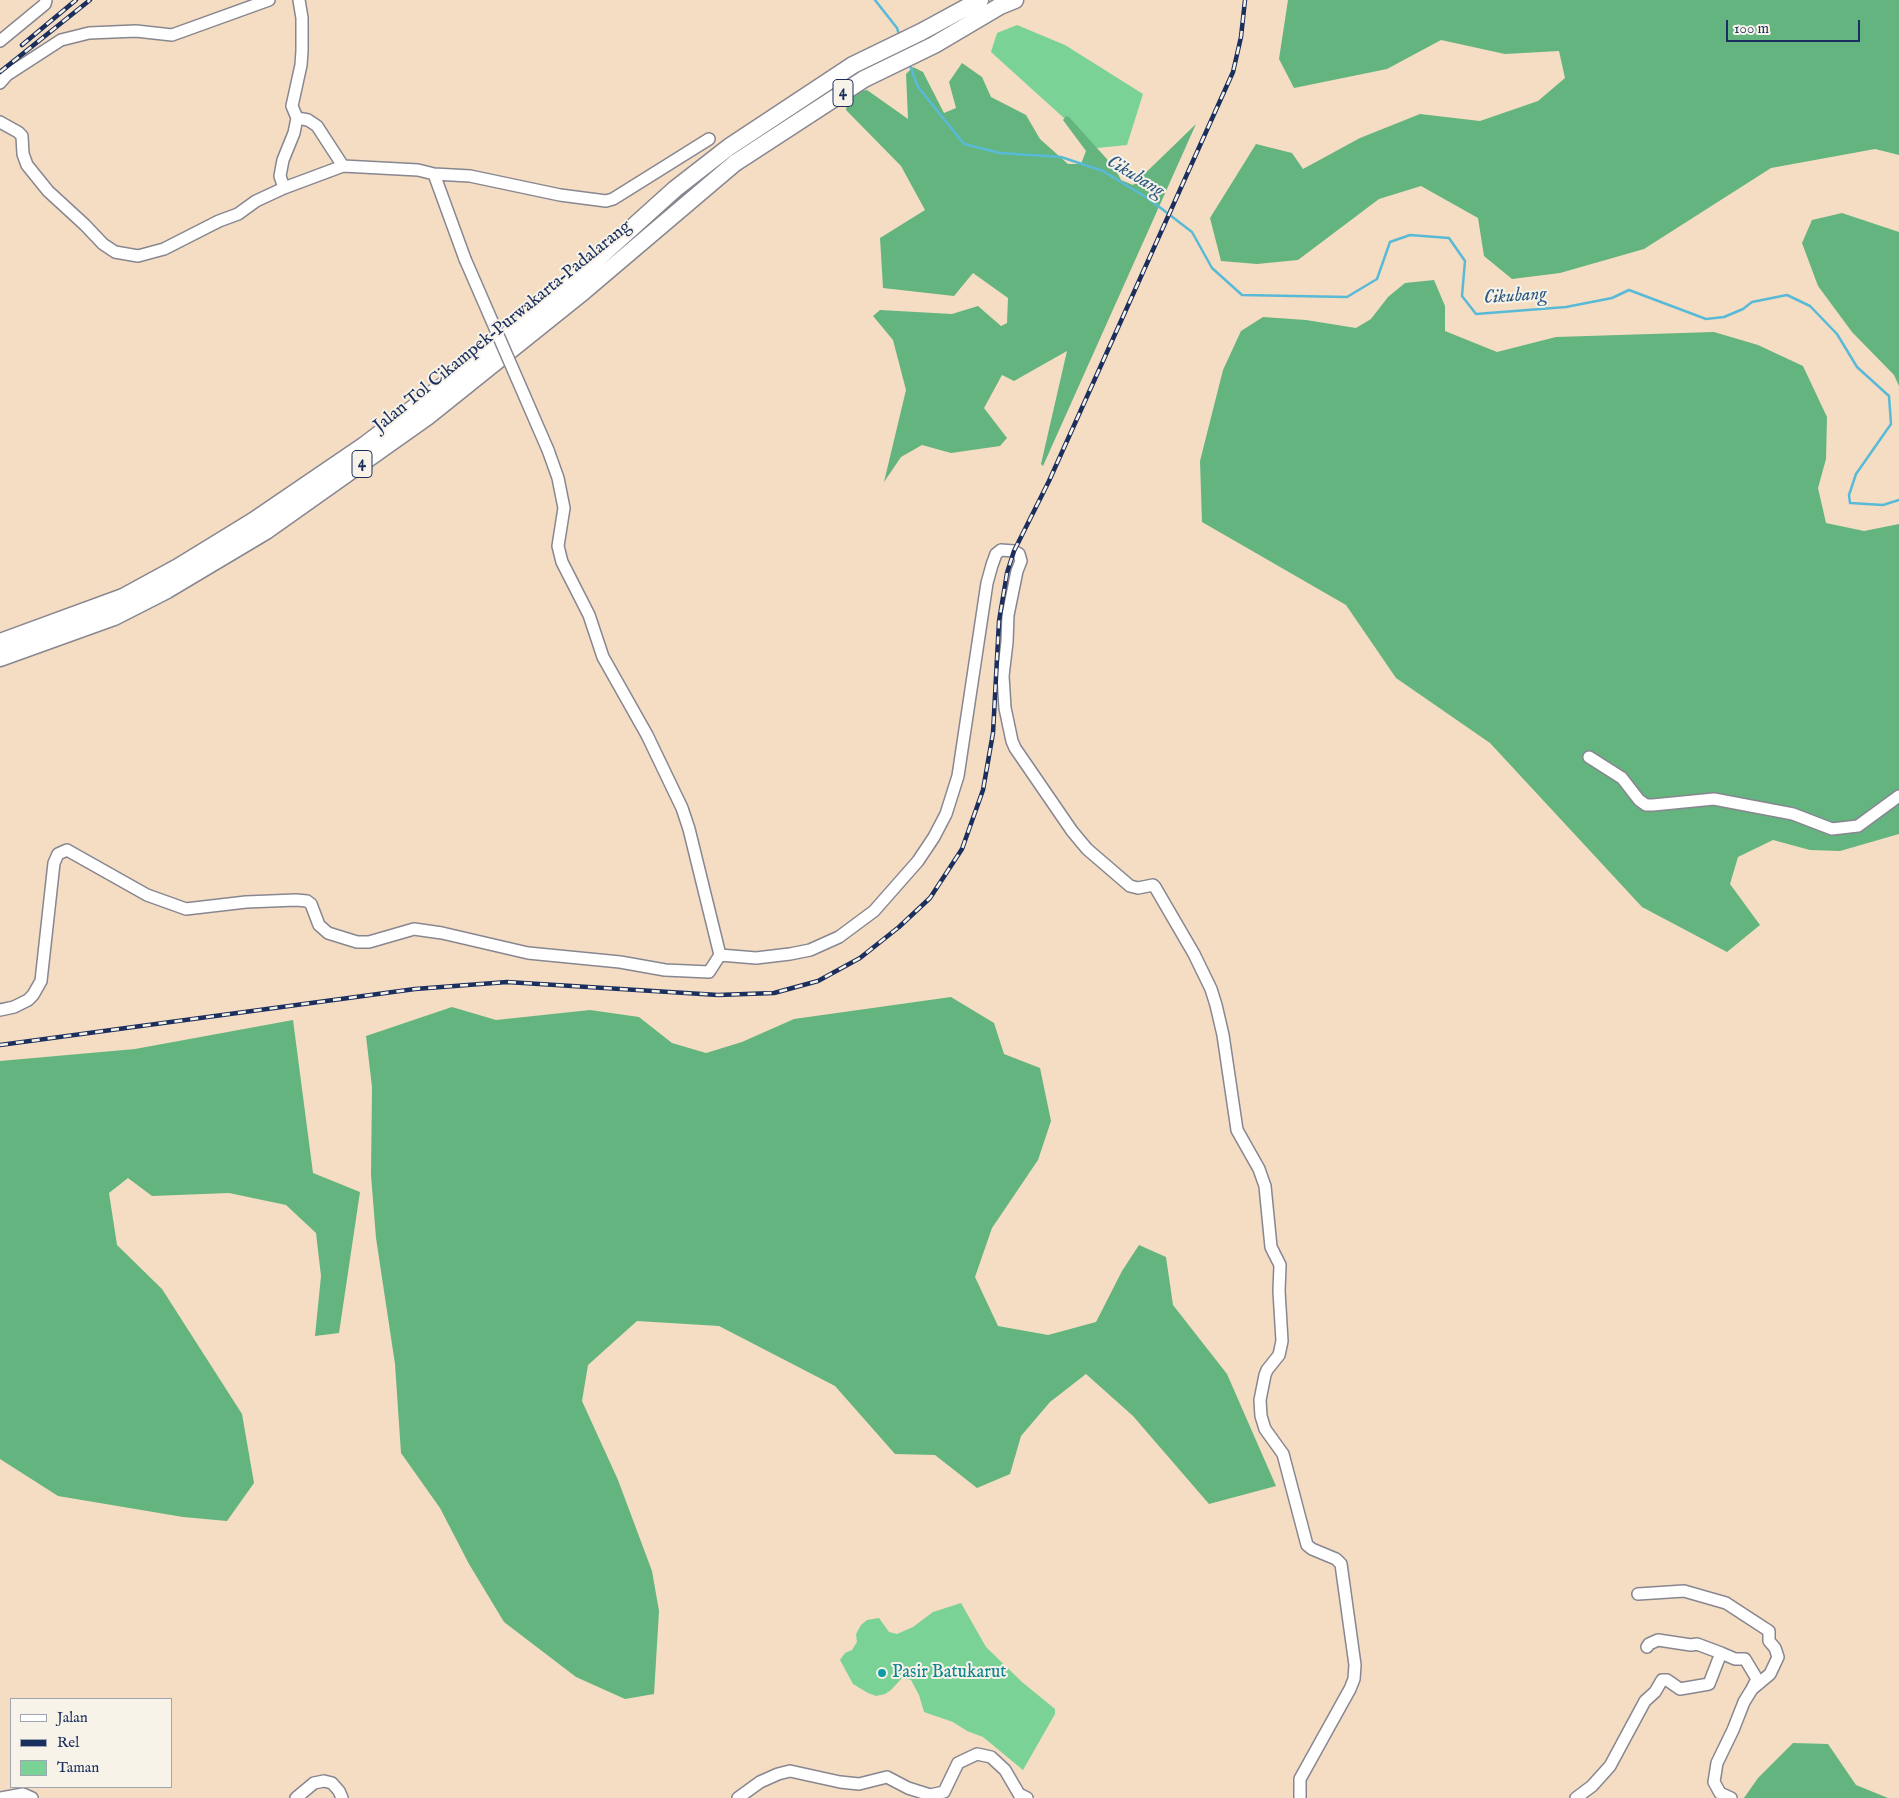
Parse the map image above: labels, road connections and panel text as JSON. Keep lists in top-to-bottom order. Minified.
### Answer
{"streets":{"highway":["4","Jalan Tol Cikampek–Purwakarta–Padalarang"]},"water":["Cikubang"],"places":["Pasir Batukarut"],"legend":["Jalan","Rel","Taman"],"scale_bar":"100 m"}
